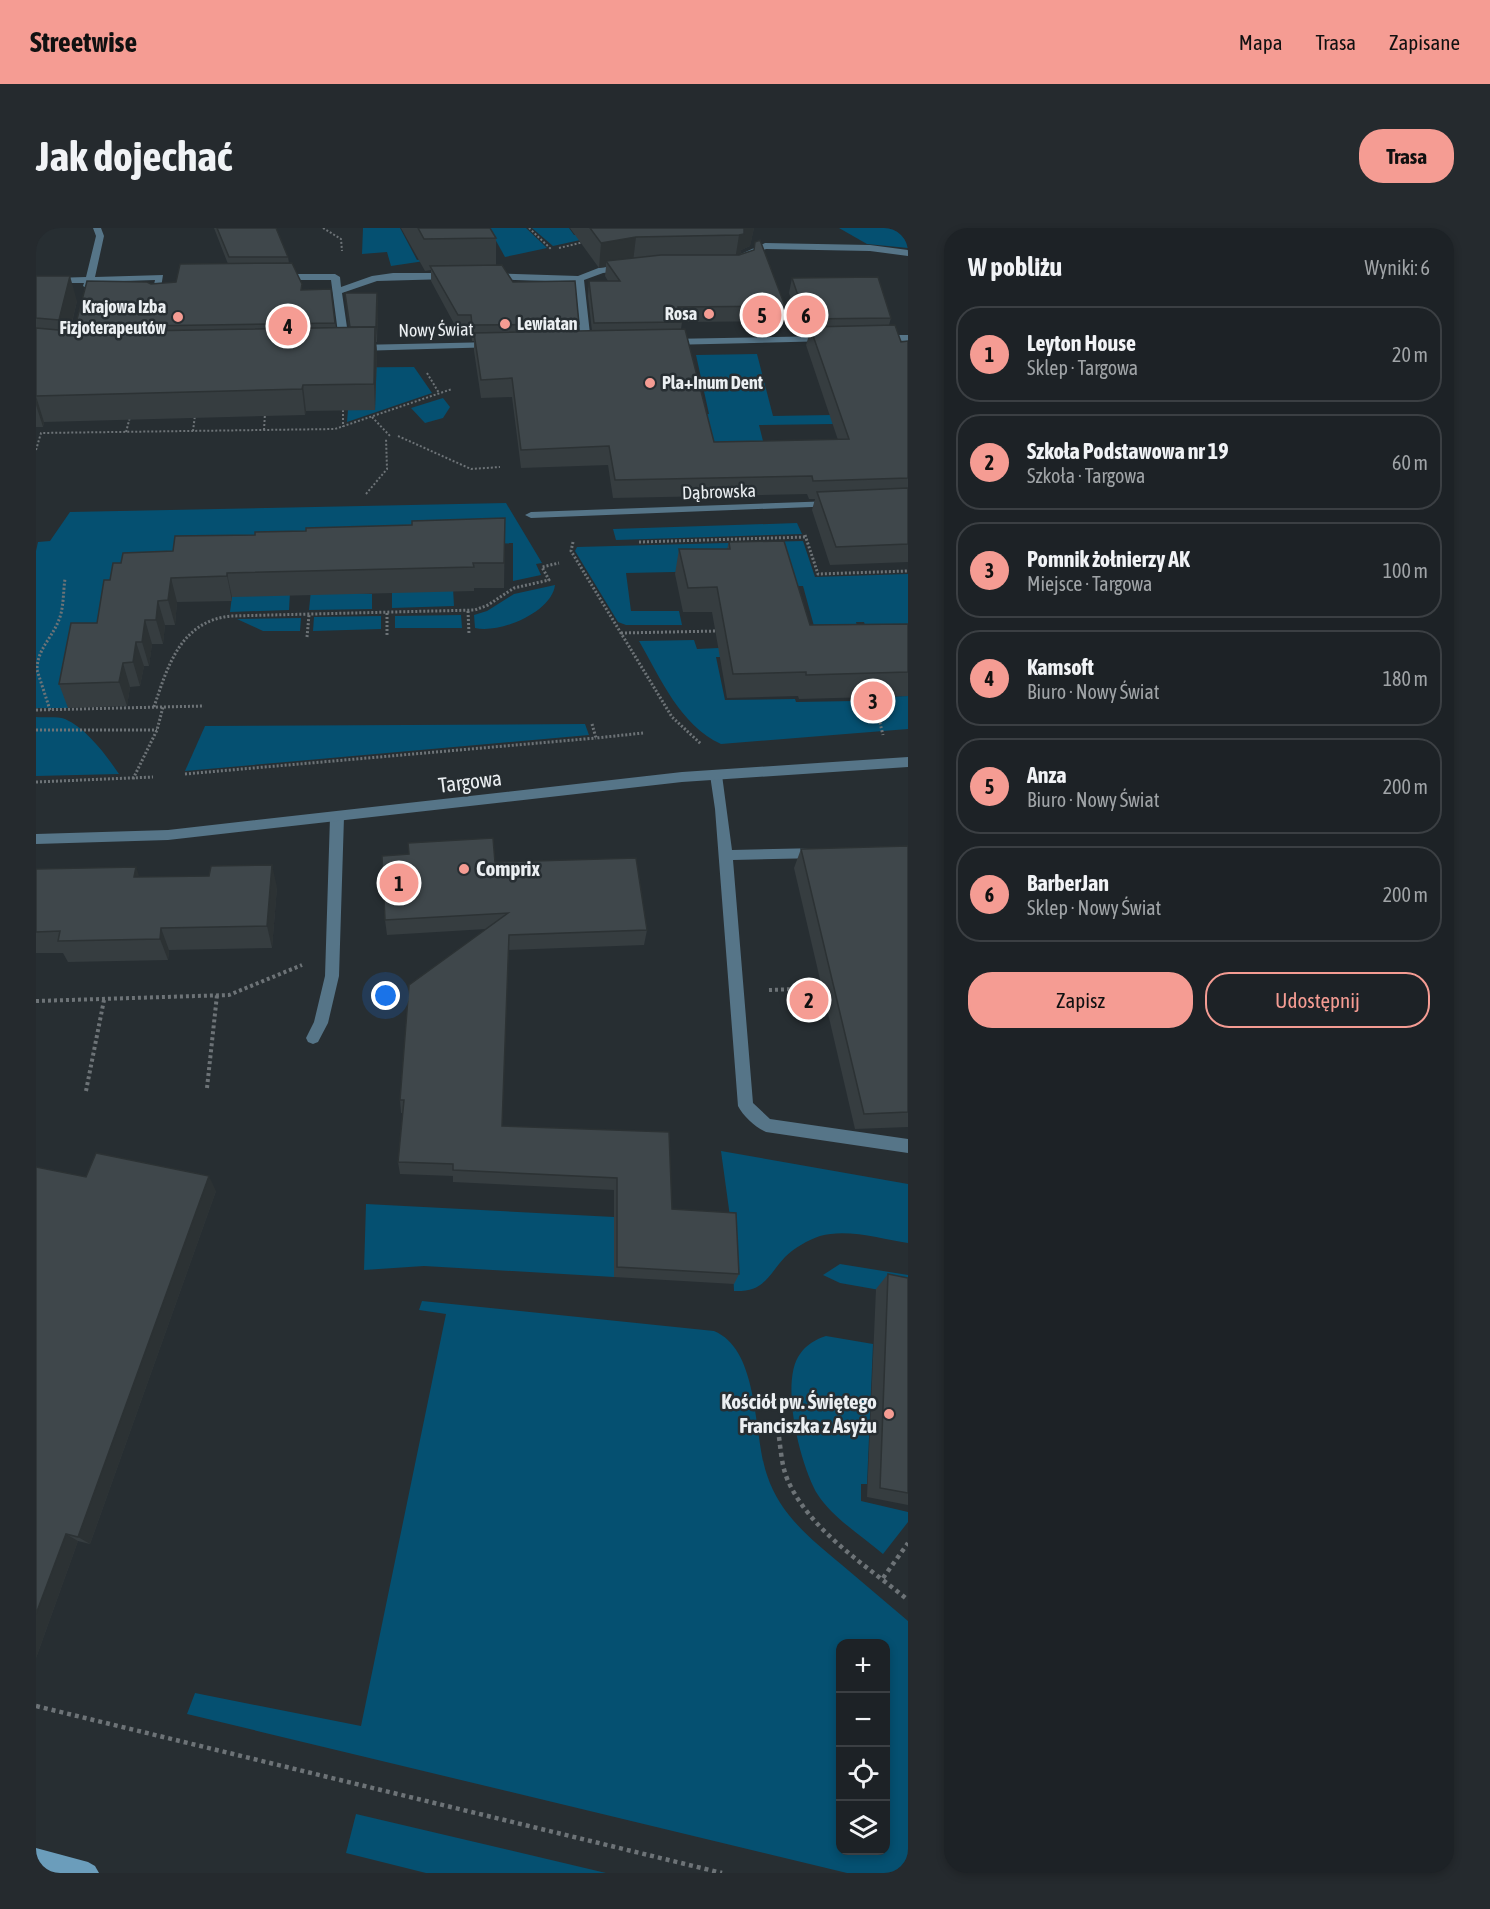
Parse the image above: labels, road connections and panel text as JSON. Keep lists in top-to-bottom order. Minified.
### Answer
{"streets":{"street":["Nowy Świat","Dąbrowska","Targowa"]},"places":["Rosa","Krajowa Izba Fizjoterapeutów","Lewiatan","Pla+Inum Dent","Comprix","Kościół pw. Świętego Franciszka z Asyżu"],"page":{"header":"Streetwise","nav":["Mapa","Trasa","Zapisane"],"buttons":["Trasa",["Zapisz","Udostępnij"]],"title":"Jak dojechać","heading":["W pobliżu","Wyniki: 6"],"pins":["5","6","4","3","1","2"],"list":[{"mark":"1","name":"Leyton House","note":"Sklep · Targowa","value":"20 m"},{"mark":"2","name":"Szkoła Podstawowa nr 19","note":"Szkoła · Targowa","value":"60 m"},{"mark":"3","name":"Pomnik żołnierzy AK","note":"Miejsce · Targowa","value":"100 m"},{"mark":"4","name":"Kamsoft","note":"Biuro · Nowy Świat","value":"180 m"},{"mark":"5","name":"Anza","note":"Biuro · Nowy Świat","value":"200 m"},{"mark":"6","name":"BarberJan","note":"Sklep · Nowy Świat","value":"200 m"}],"map_buttons":["+","−"]}}
